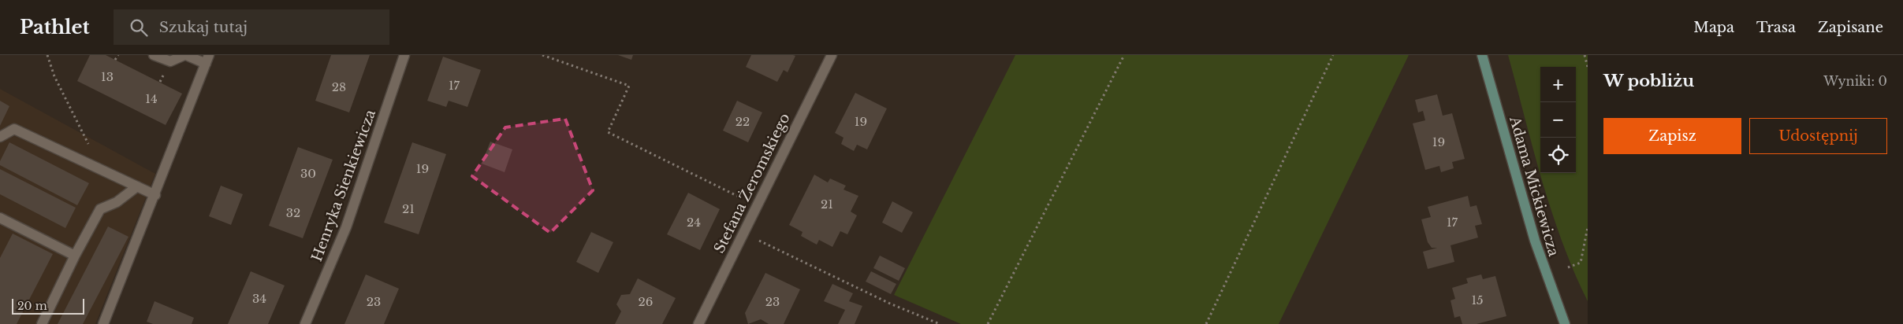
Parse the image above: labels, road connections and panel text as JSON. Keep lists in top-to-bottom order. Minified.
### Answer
{"streets":{"street":["Stefana Żeromskiego","Henryka Sienkiewicza","Adama Mickiewicza"]},"house_numbers":["13","17","28","14","22","19","19","19","30","21","21","32","24","17","34","15","23","26","23"],"scale_bar":"20 m","page":{"header":"Pathlet","search":"Szukaj tutaj","nav":["Mapa","Trasa","Zapisane"],"heading":["W pobliżu","Wyniki: 0"],"map_buttons":["+","−"],"buttons":["Zapisz","Udostępnij"],"scale":"20 m"}}
